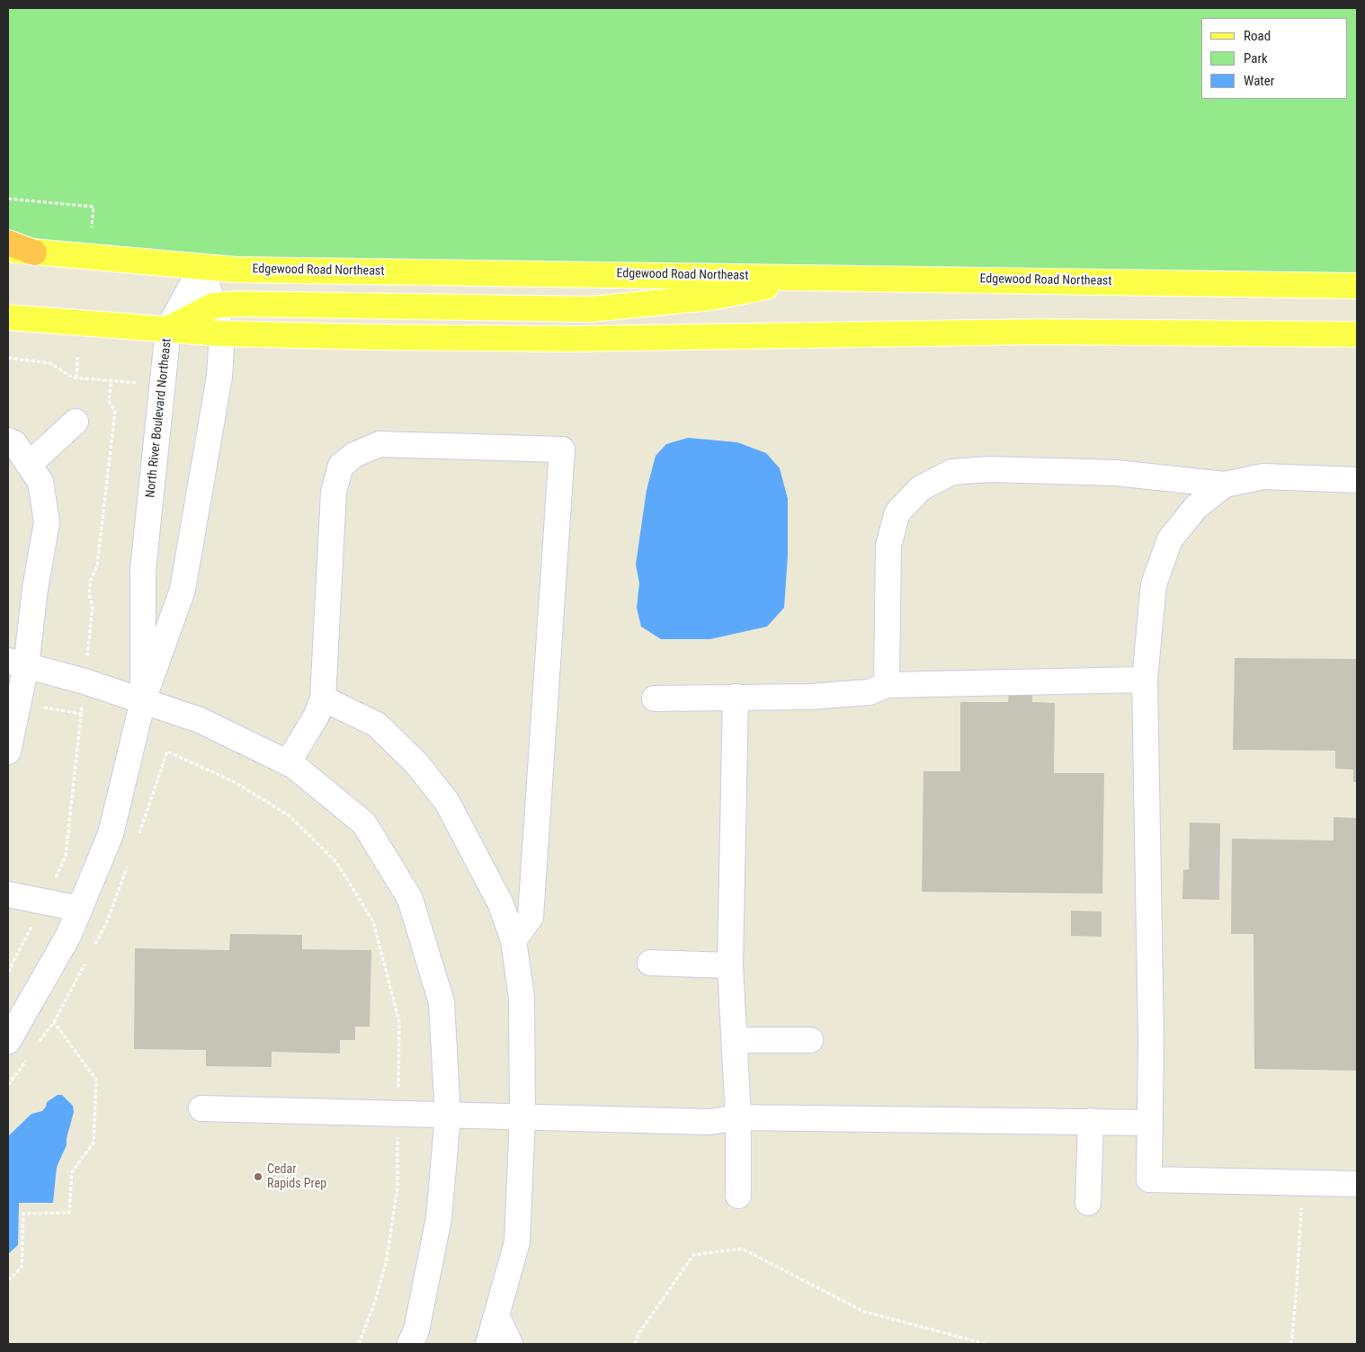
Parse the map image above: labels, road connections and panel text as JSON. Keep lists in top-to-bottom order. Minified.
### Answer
{"streets":{"main road":["Edgewood Road Northeast"],"street":["North River Boulevard Northeast"]},"crossings":[["Edgewood Road Northeast","North River Boulevard Northeast"]],"places":["Cedar Rapids Prep"],"legend":["Road","Park","Water"]}
